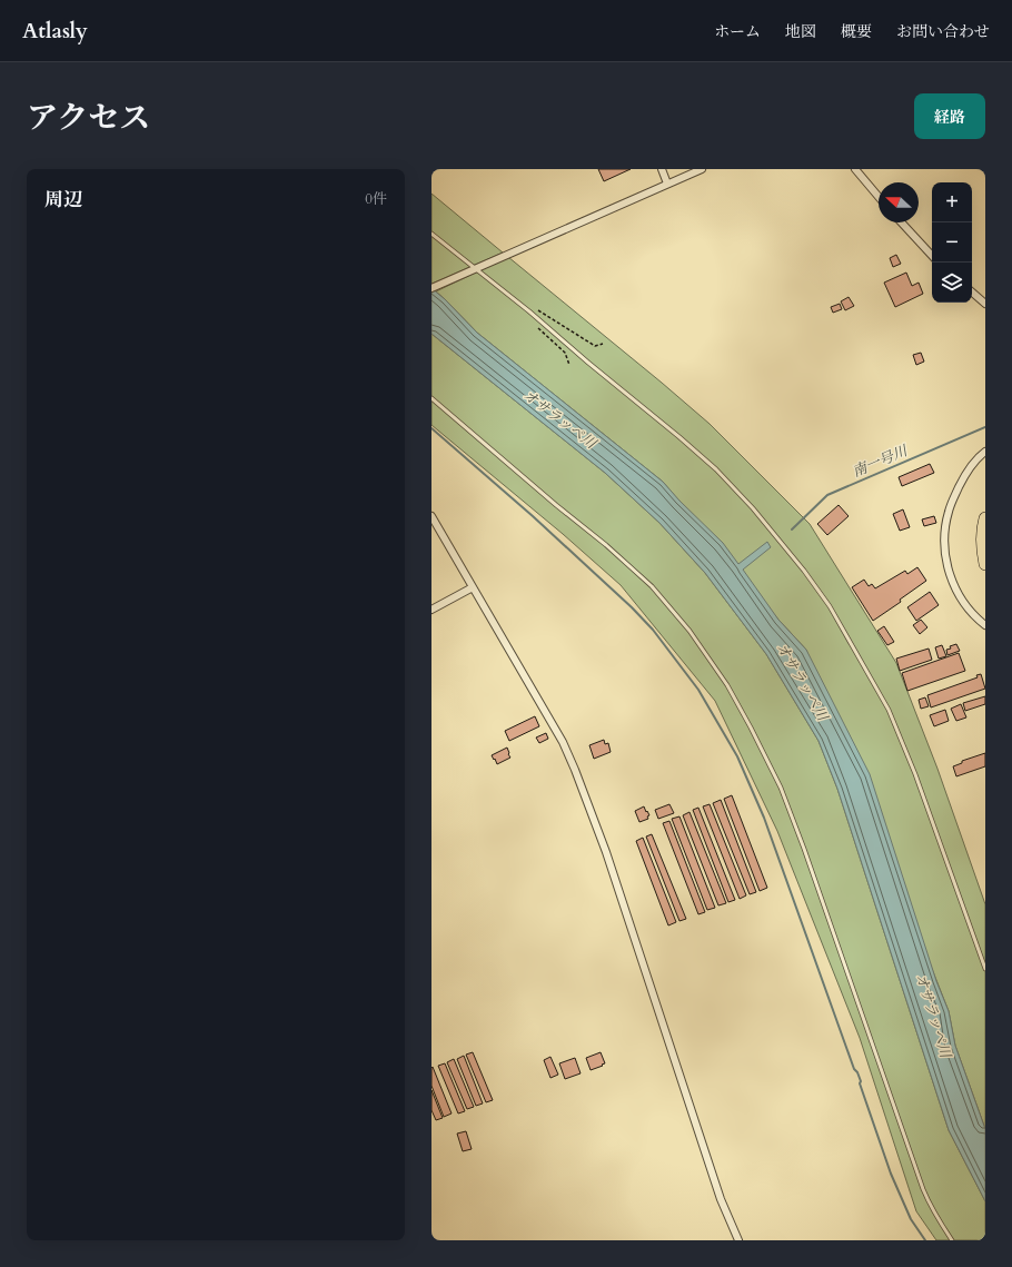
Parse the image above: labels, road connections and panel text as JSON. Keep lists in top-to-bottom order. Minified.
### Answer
{"water":["オサラッペ川","南一号川"],"north":"left","page":{"header":"Atlasly","nav":["ホーム","地図","概要","お問い合わせ"],"title":"アクセス","buttons":"経路","heading":["周辺","0件"],"map_buttons":["+","−"]}}
